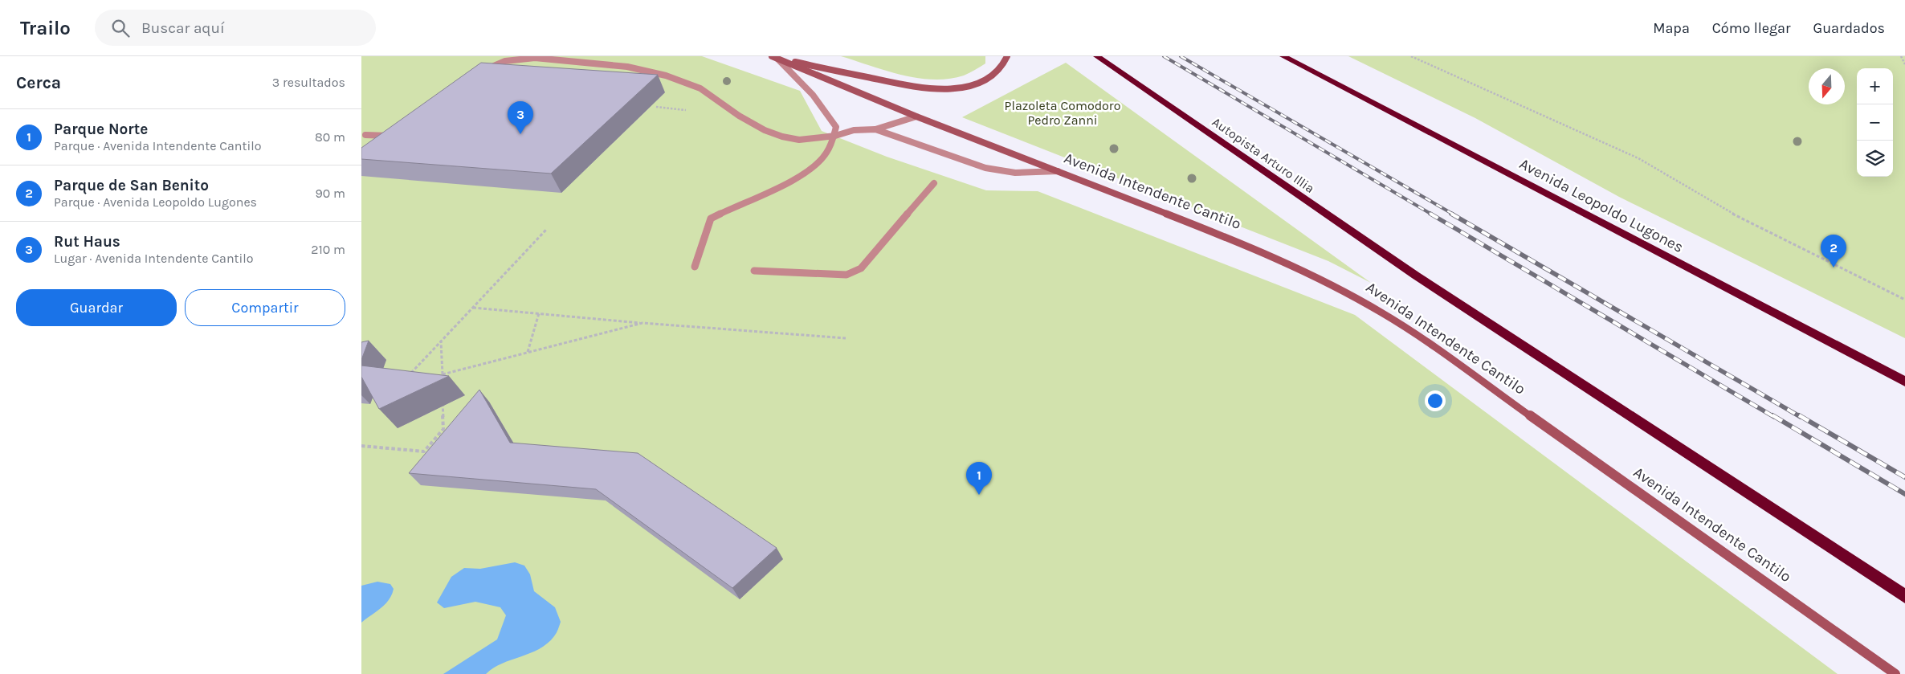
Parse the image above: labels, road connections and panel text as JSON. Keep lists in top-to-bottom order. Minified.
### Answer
{"streets":{"highway":["Autopista Arturo Illia","Avenida Leopoldo Lugones"],"main road":["Avenida Intendente Cantilo"]},"parks":["Plazoleta Comodoro Pedro Zanni"],"north":"bottom","page":{"header":"Trailo","search":"Buscar aquí","nav":["Mapa","Cómo llegar","Guardados"],"heading":["Cerca","3 resultados"],"map_buttons":["+","−"],"pins":["3","2","1"],"list":[{"mark":"1","name":"Parque Norte","note":"Parque · Avenida Intendente Cantilo","value":"80 m"},{"mark":"2","name":"Parque de San Benito","note":"Parque · Avenida Leopoldo Lugones","value":"90 m"},{"mark":"3","name":"Rut Haus","note":"Lugar · Avenida Intendente Cantilo","value":"210 m"}],"buttons":["Guardar","Compartir"]}}
